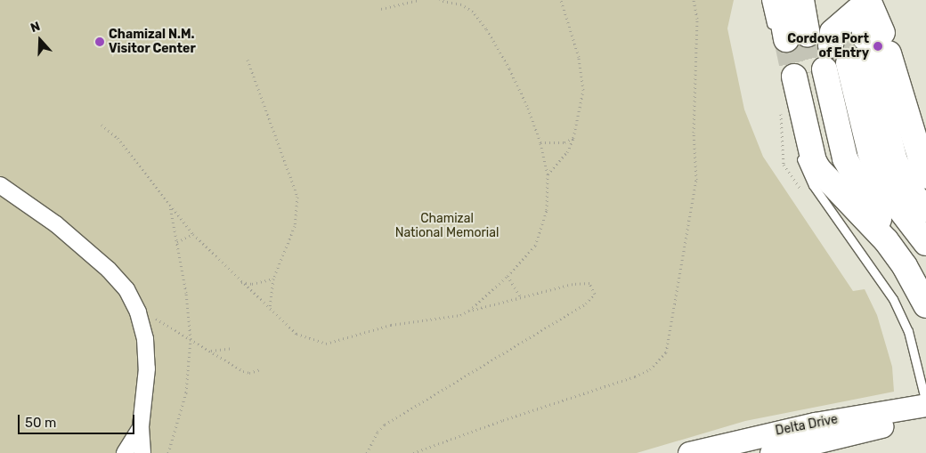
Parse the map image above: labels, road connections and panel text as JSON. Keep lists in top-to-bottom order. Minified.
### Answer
{"streets":{"main road":["Delta Drive"]},"parks":["Chamizal National Memorial"],"places":["Chamizal N.M. Visitor Center","Cordova Port of Entry"],"scale_bar":"50 m","north":"top"}
